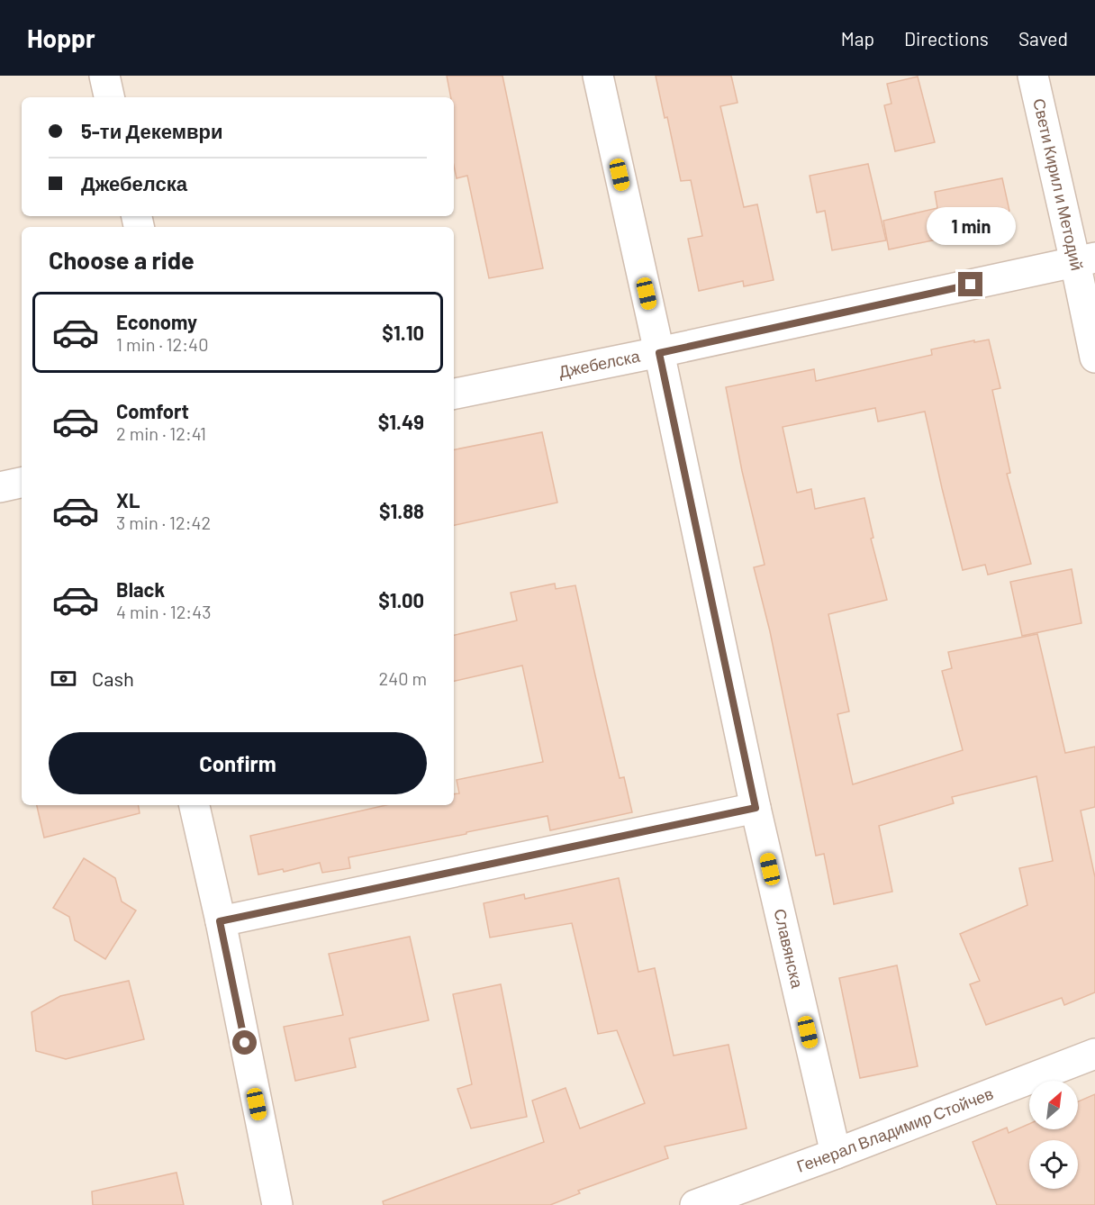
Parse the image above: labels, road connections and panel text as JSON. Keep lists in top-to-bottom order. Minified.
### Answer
{"streets":{"street":["Свети Кирил и Методий","Джебелска","Славянска","Генерал Владимир Стойчев"]},"crossings":[["Свети Кирил и Методий","Джебелска"],["Джебелска","Славянска"],["Славянска","Генерал Владимир Стойчев"]],"north":"top right","page":{"header":"Hoppr","nav":["Map","Directions","Saved"],"banner":["5-ти Декември","Джебелска"],"bubble":"1 min","heading":"Choose a ride","list":[{"name":"Economy","note":"1 min · 12:40","value":"$1.10"},{"name":"Comfort","note":"2 min · 12:41","value":"$1.49"},{"name":"XL","note":"3 min · 12:42","value":"$1.88"},{"name":"Black","note":"4 min · 12:43","value":"$1.00"}],"pay":["Cash","240 m"],"buttons":"Confirm"}}
